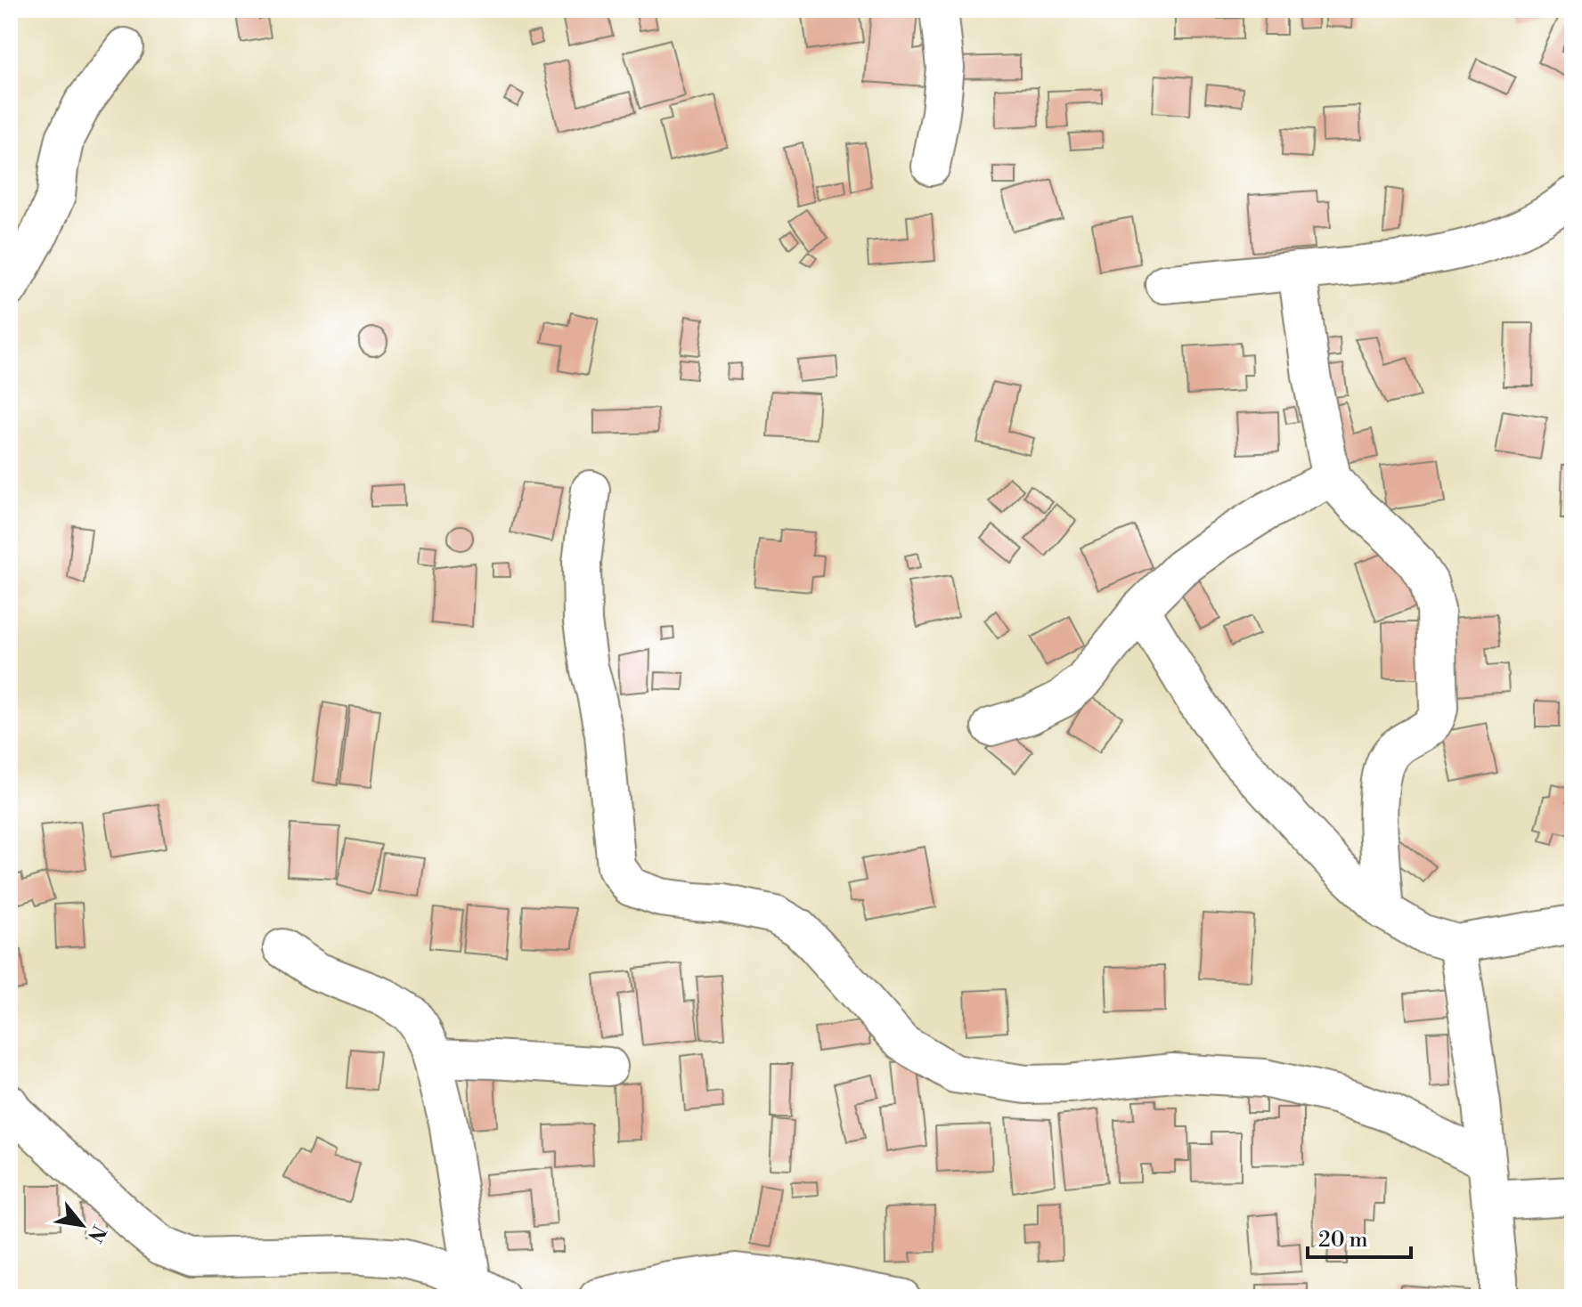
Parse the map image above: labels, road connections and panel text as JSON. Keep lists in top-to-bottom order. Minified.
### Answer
{"scale_bar":"20 m","north":"bottom right"}
